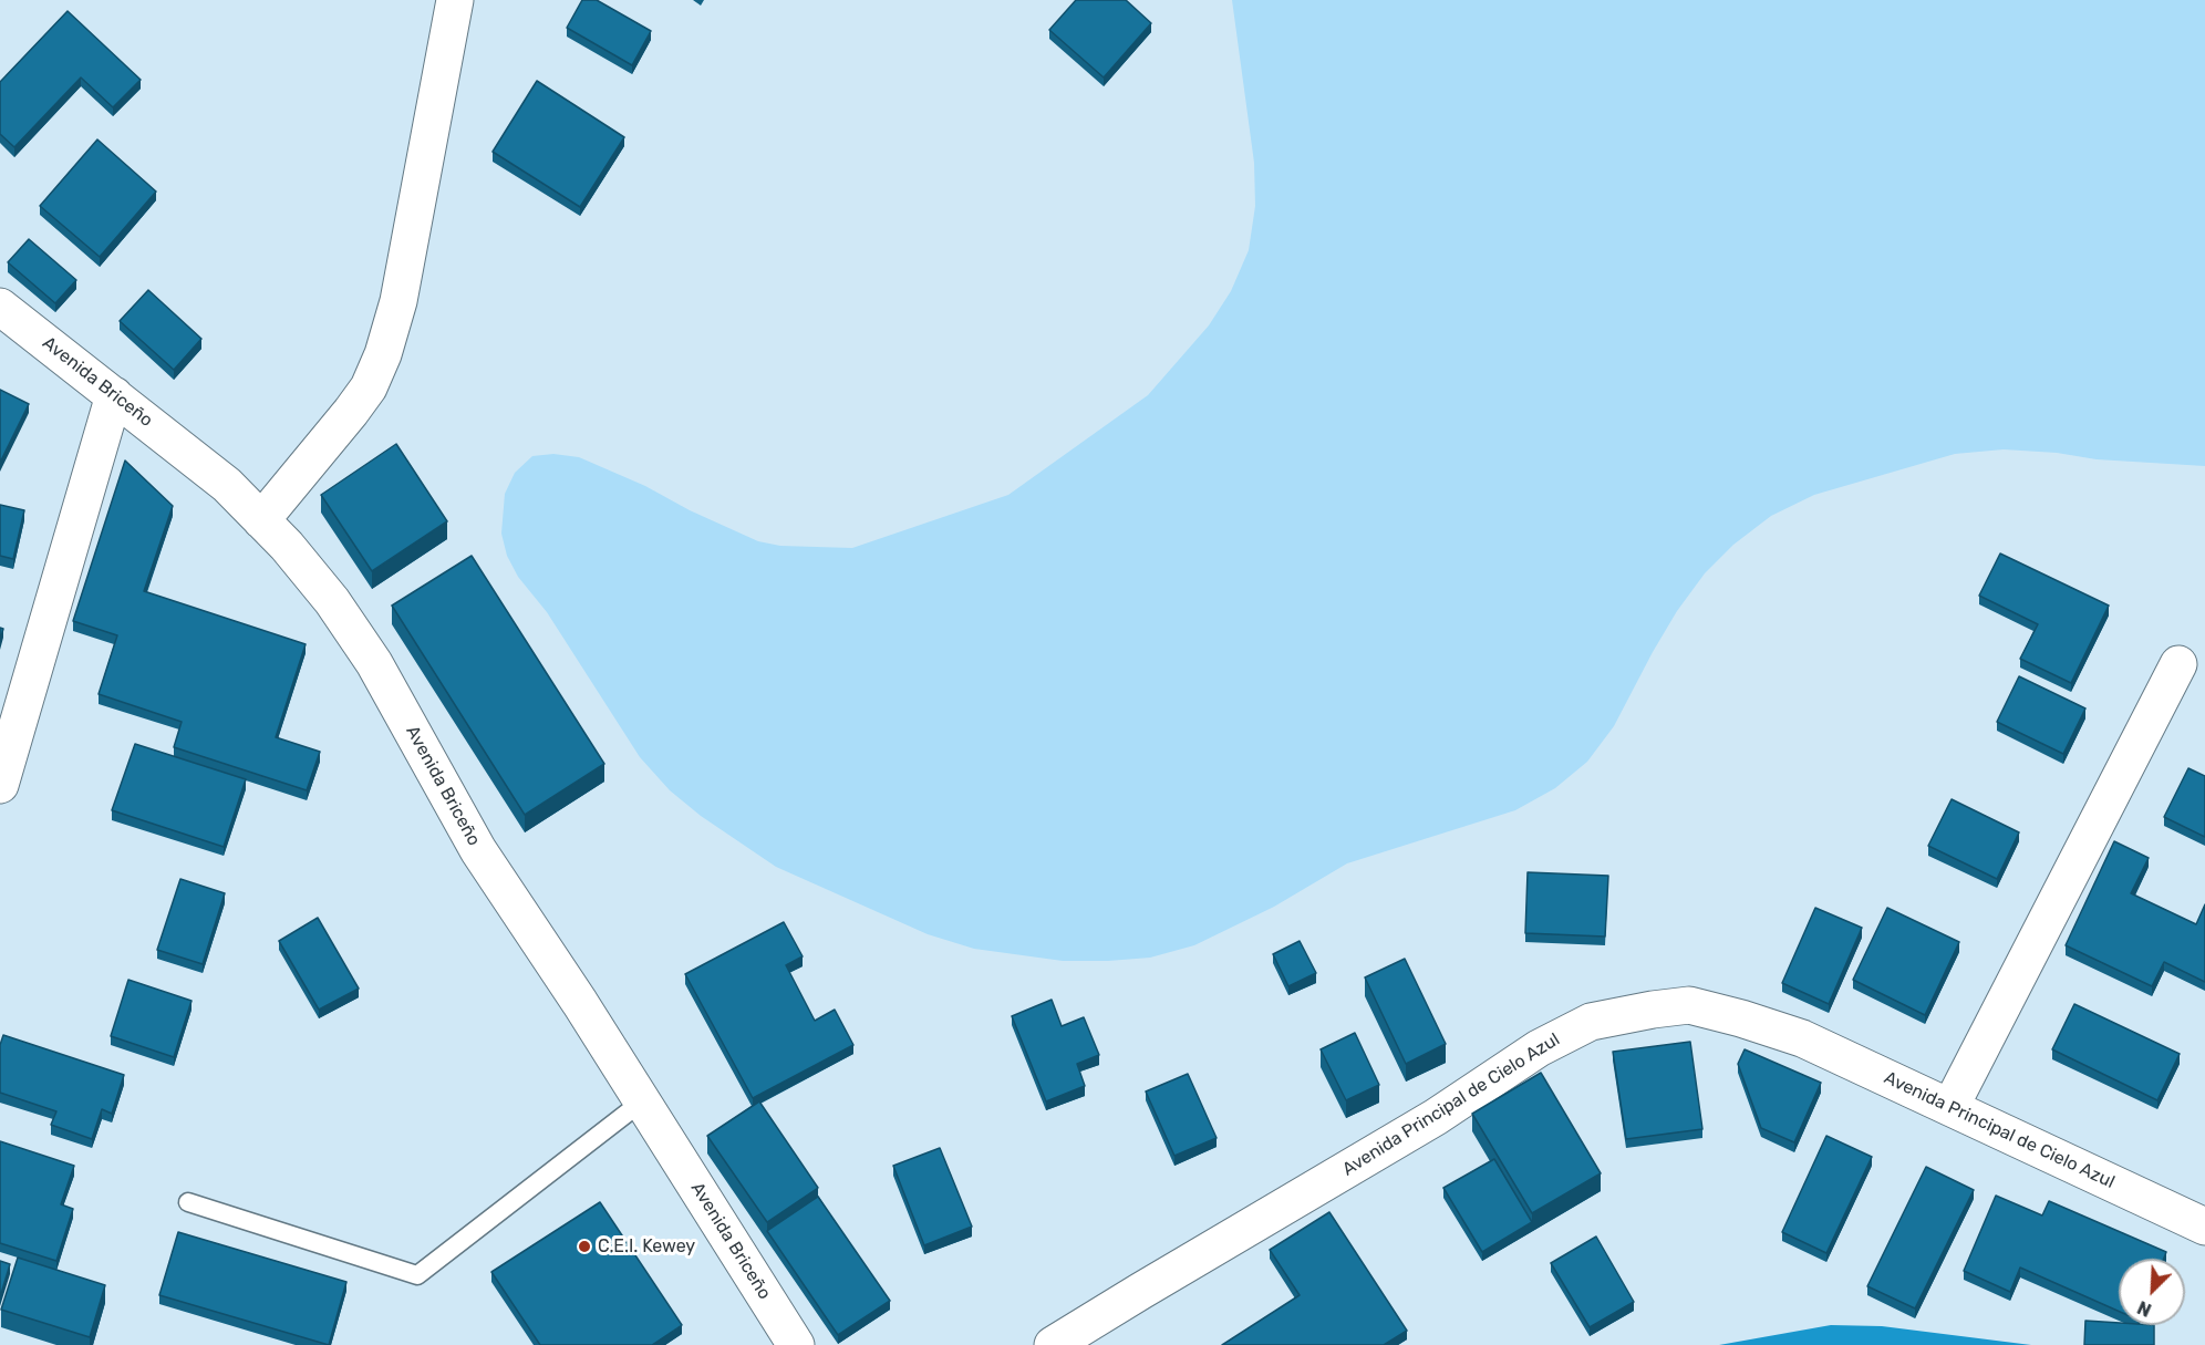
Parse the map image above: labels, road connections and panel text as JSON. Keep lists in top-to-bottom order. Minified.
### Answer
{"streets":{"street":["Avenida Briceño","Avenida Principal de Cielo Azul"]},"places":["C.E.I. Kewey"],"north":"bottom left"}
